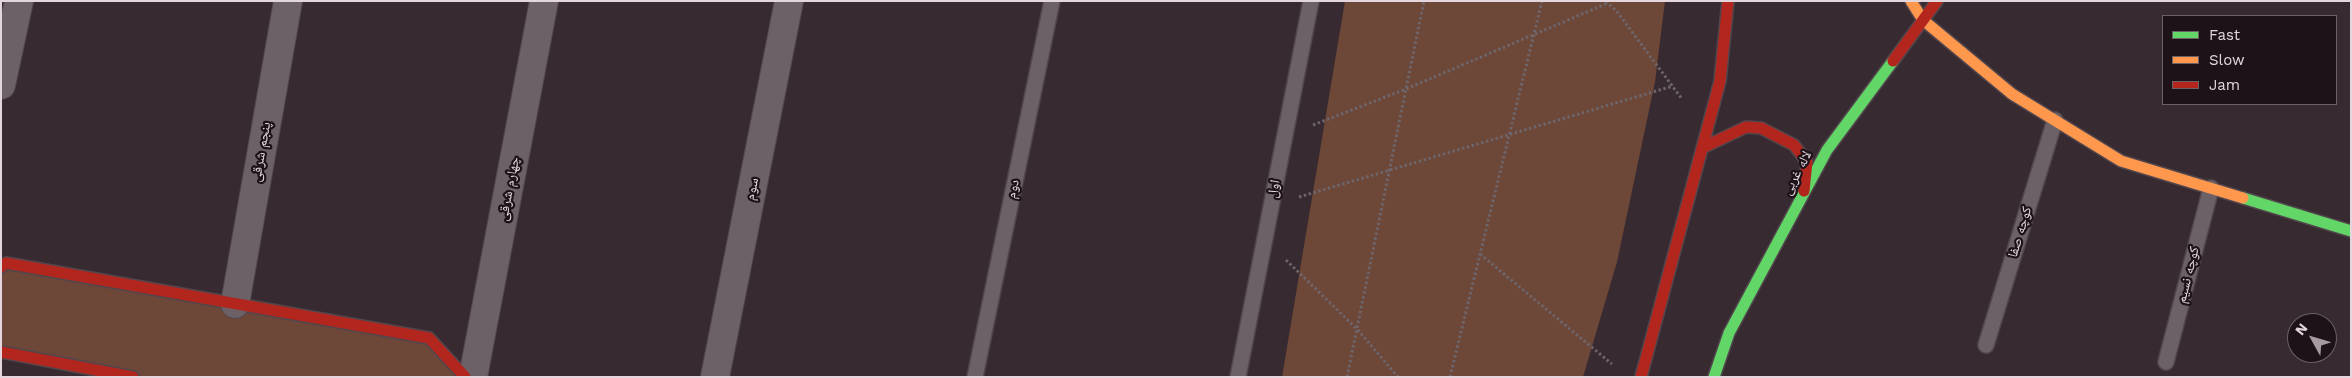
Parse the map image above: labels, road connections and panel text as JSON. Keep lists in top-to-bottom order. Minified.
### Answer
{"streets":{"main road":["لاله غربی"],"street":["پنجم شرقی","چهارم شرقی","سوم"],"lane":["دوم","اول","کوچه صفا","کوچه نسیم"]},"legend":["Fast","Slow","Jam"],"north":"top left"}
